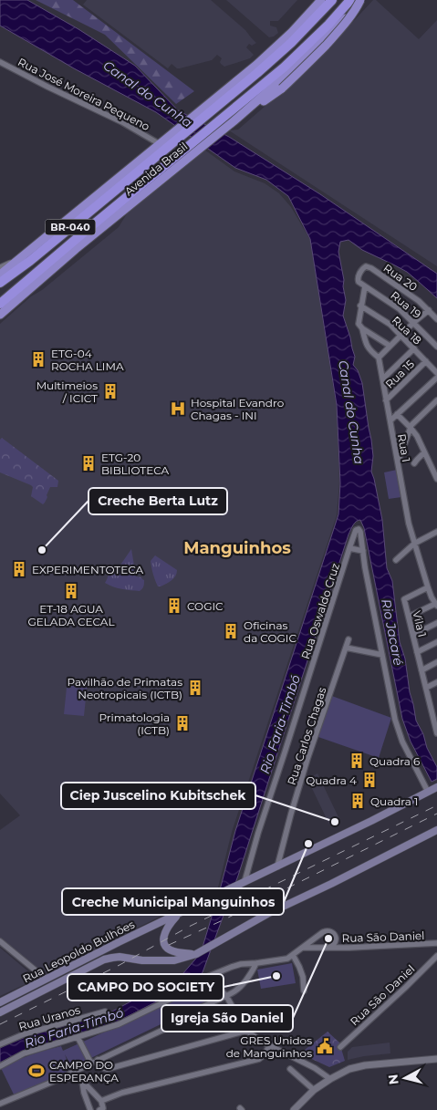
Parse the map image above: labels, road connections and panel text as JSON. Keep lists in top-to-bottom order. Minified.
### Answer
{"streets":{"highway":["Avenida Brasil","BR-040"],"main road":["Rua Leopoldo Bulhões"],"street":["Rua José Moreira Pequeno","Rua 20","Rua 19","Rua 18","Rua 15","Rua 1","Rua Oswaldo Cruz","Vila 1","Rua Carlos Chagas","Rua Sāo Daniel","Rua São Daniel","Rua Uranos"]},"crossings":[["Rua José Moreira Pequeno","Avenida Brasil"],["Rua 20","Rua 19"],["Rua 18","Rua 15"],["Rua 15","Rua 1"],["Rua 1","Vila 1"],["Rua Oswaldo Cruz","Rua Leopoldo Bulhões"],["Rua Carlos Chagas","Rua Leopoldo Bulhões"]],"districts":["Manguinhos"],"water":["Canal do Cunha","Rio Jacaré","Rio Faria-Timbó"],"places":{"building":["ETG-04 ROCHA LIMA","Multimeios / ICICT","ETG-20 BIBLIOTECA","EXPERIMENTOTECA","ET-18 AGUA GELADA CECAL","COGIC","Oficinas da COGIC","Pavilhão de Primatas Neotropicais (ICTB)","Primatologia (ICTB)","Quadra 6","Quadra 4","Quadra 1"],"hospital":["Hospital Evandro Chagas - INI"],"other":["Creche Berta Lutz","Ciep Juscelino Kubitschek","Creche Municipal Manguinhos","Igreja São Daniel","CAMPO DO SOCIETY"],"public building":["GRES Unidos de Manguinhos"],"sports":["CAMPO DO ESPERANÇA"]},"north":"left"}
